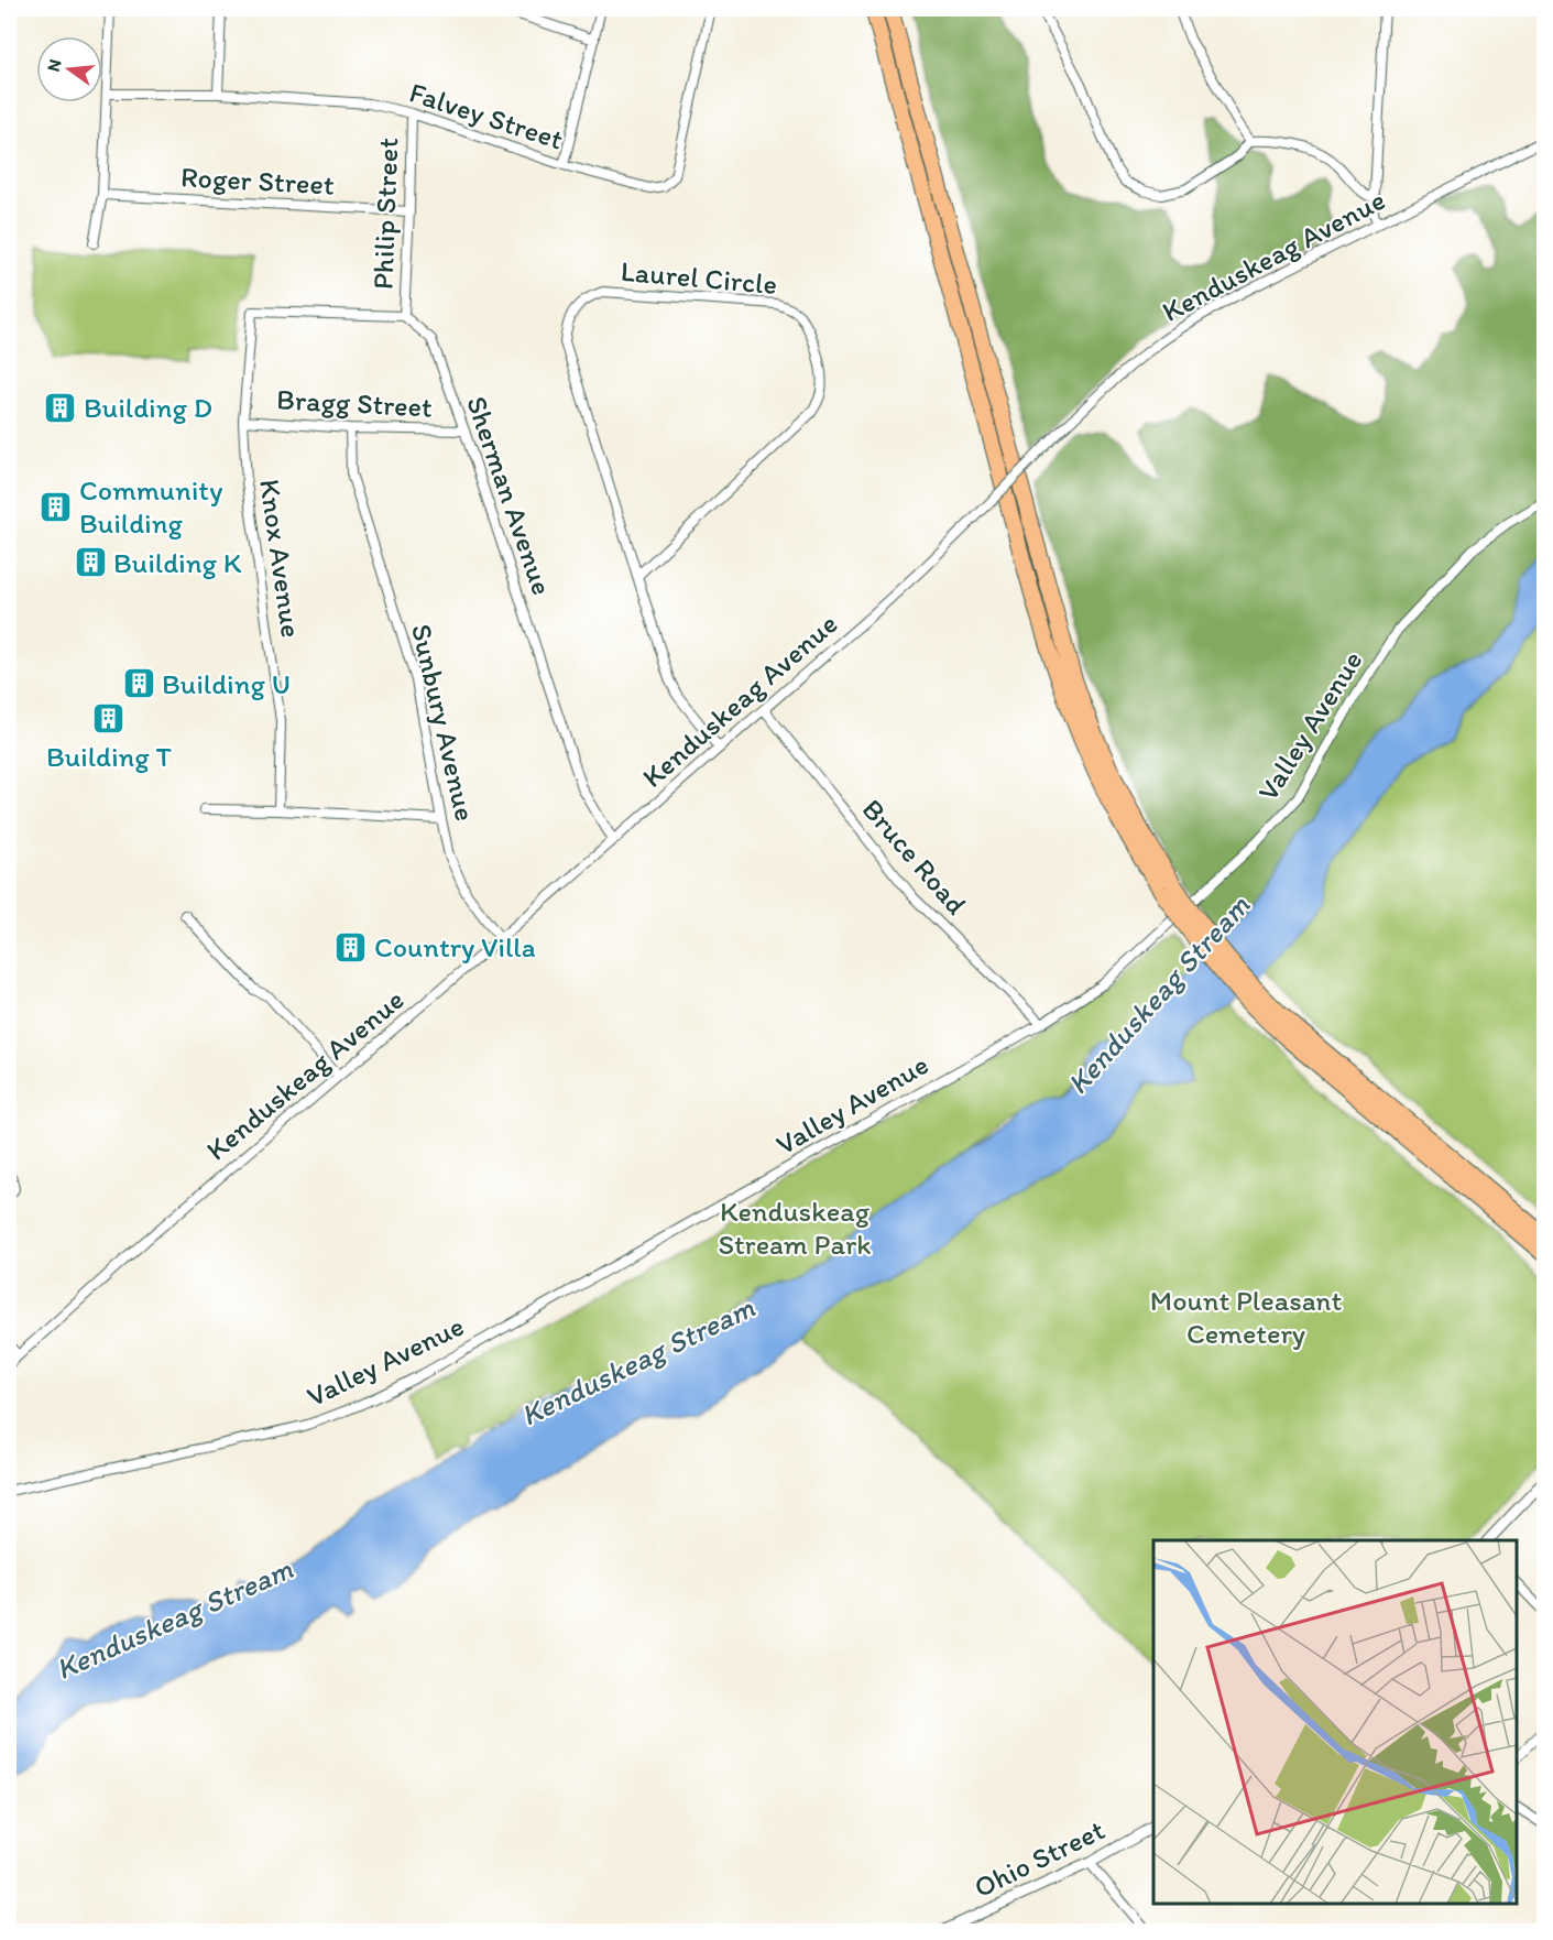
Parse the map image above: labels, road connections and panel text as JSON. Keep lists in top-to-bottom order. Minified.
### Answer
{"streets":{"street":["Falvey Street","Roger Street","Philip Street","Kenduskeag Avenue","Laurel Circle","Bragg Street","Sherman Avenue","Knox Avenue","Sunbury Avenue","Valley Avenue","Bruce Road","Ohio Street"]},"crossings":[["Falvey Street","Philip Street"],["Roger Street","Philip Street"],["Philip Street","Sherman Avenue"],["Philip Street","Knox Avenue"],["Kenduskeag Avenue","Laurel Circle"],["Kenduskeag Avenue","Sherman Avenue"],["Kenduskeag Avenue","Sunbury Avenue"],["Kenduskeag Avenue","Bruce Road"],["Bragg Street","Sherman Avenue"],["Bragg Street","Knox Avenue"],["Bragg Street","Sunbury Avenue"],["Sherman Avenue","Knox Avenue"],["Valley Avenue","Bruce Road"]],"water":["Kenduskeag Stream"],"parks":["Kenduskeag Stream Park","Mount Pleasant Cemetery"],"places":{"building":["Building D","Community Building","Building K","Building U","Building T","Country Villa"]},"north":"left"}
